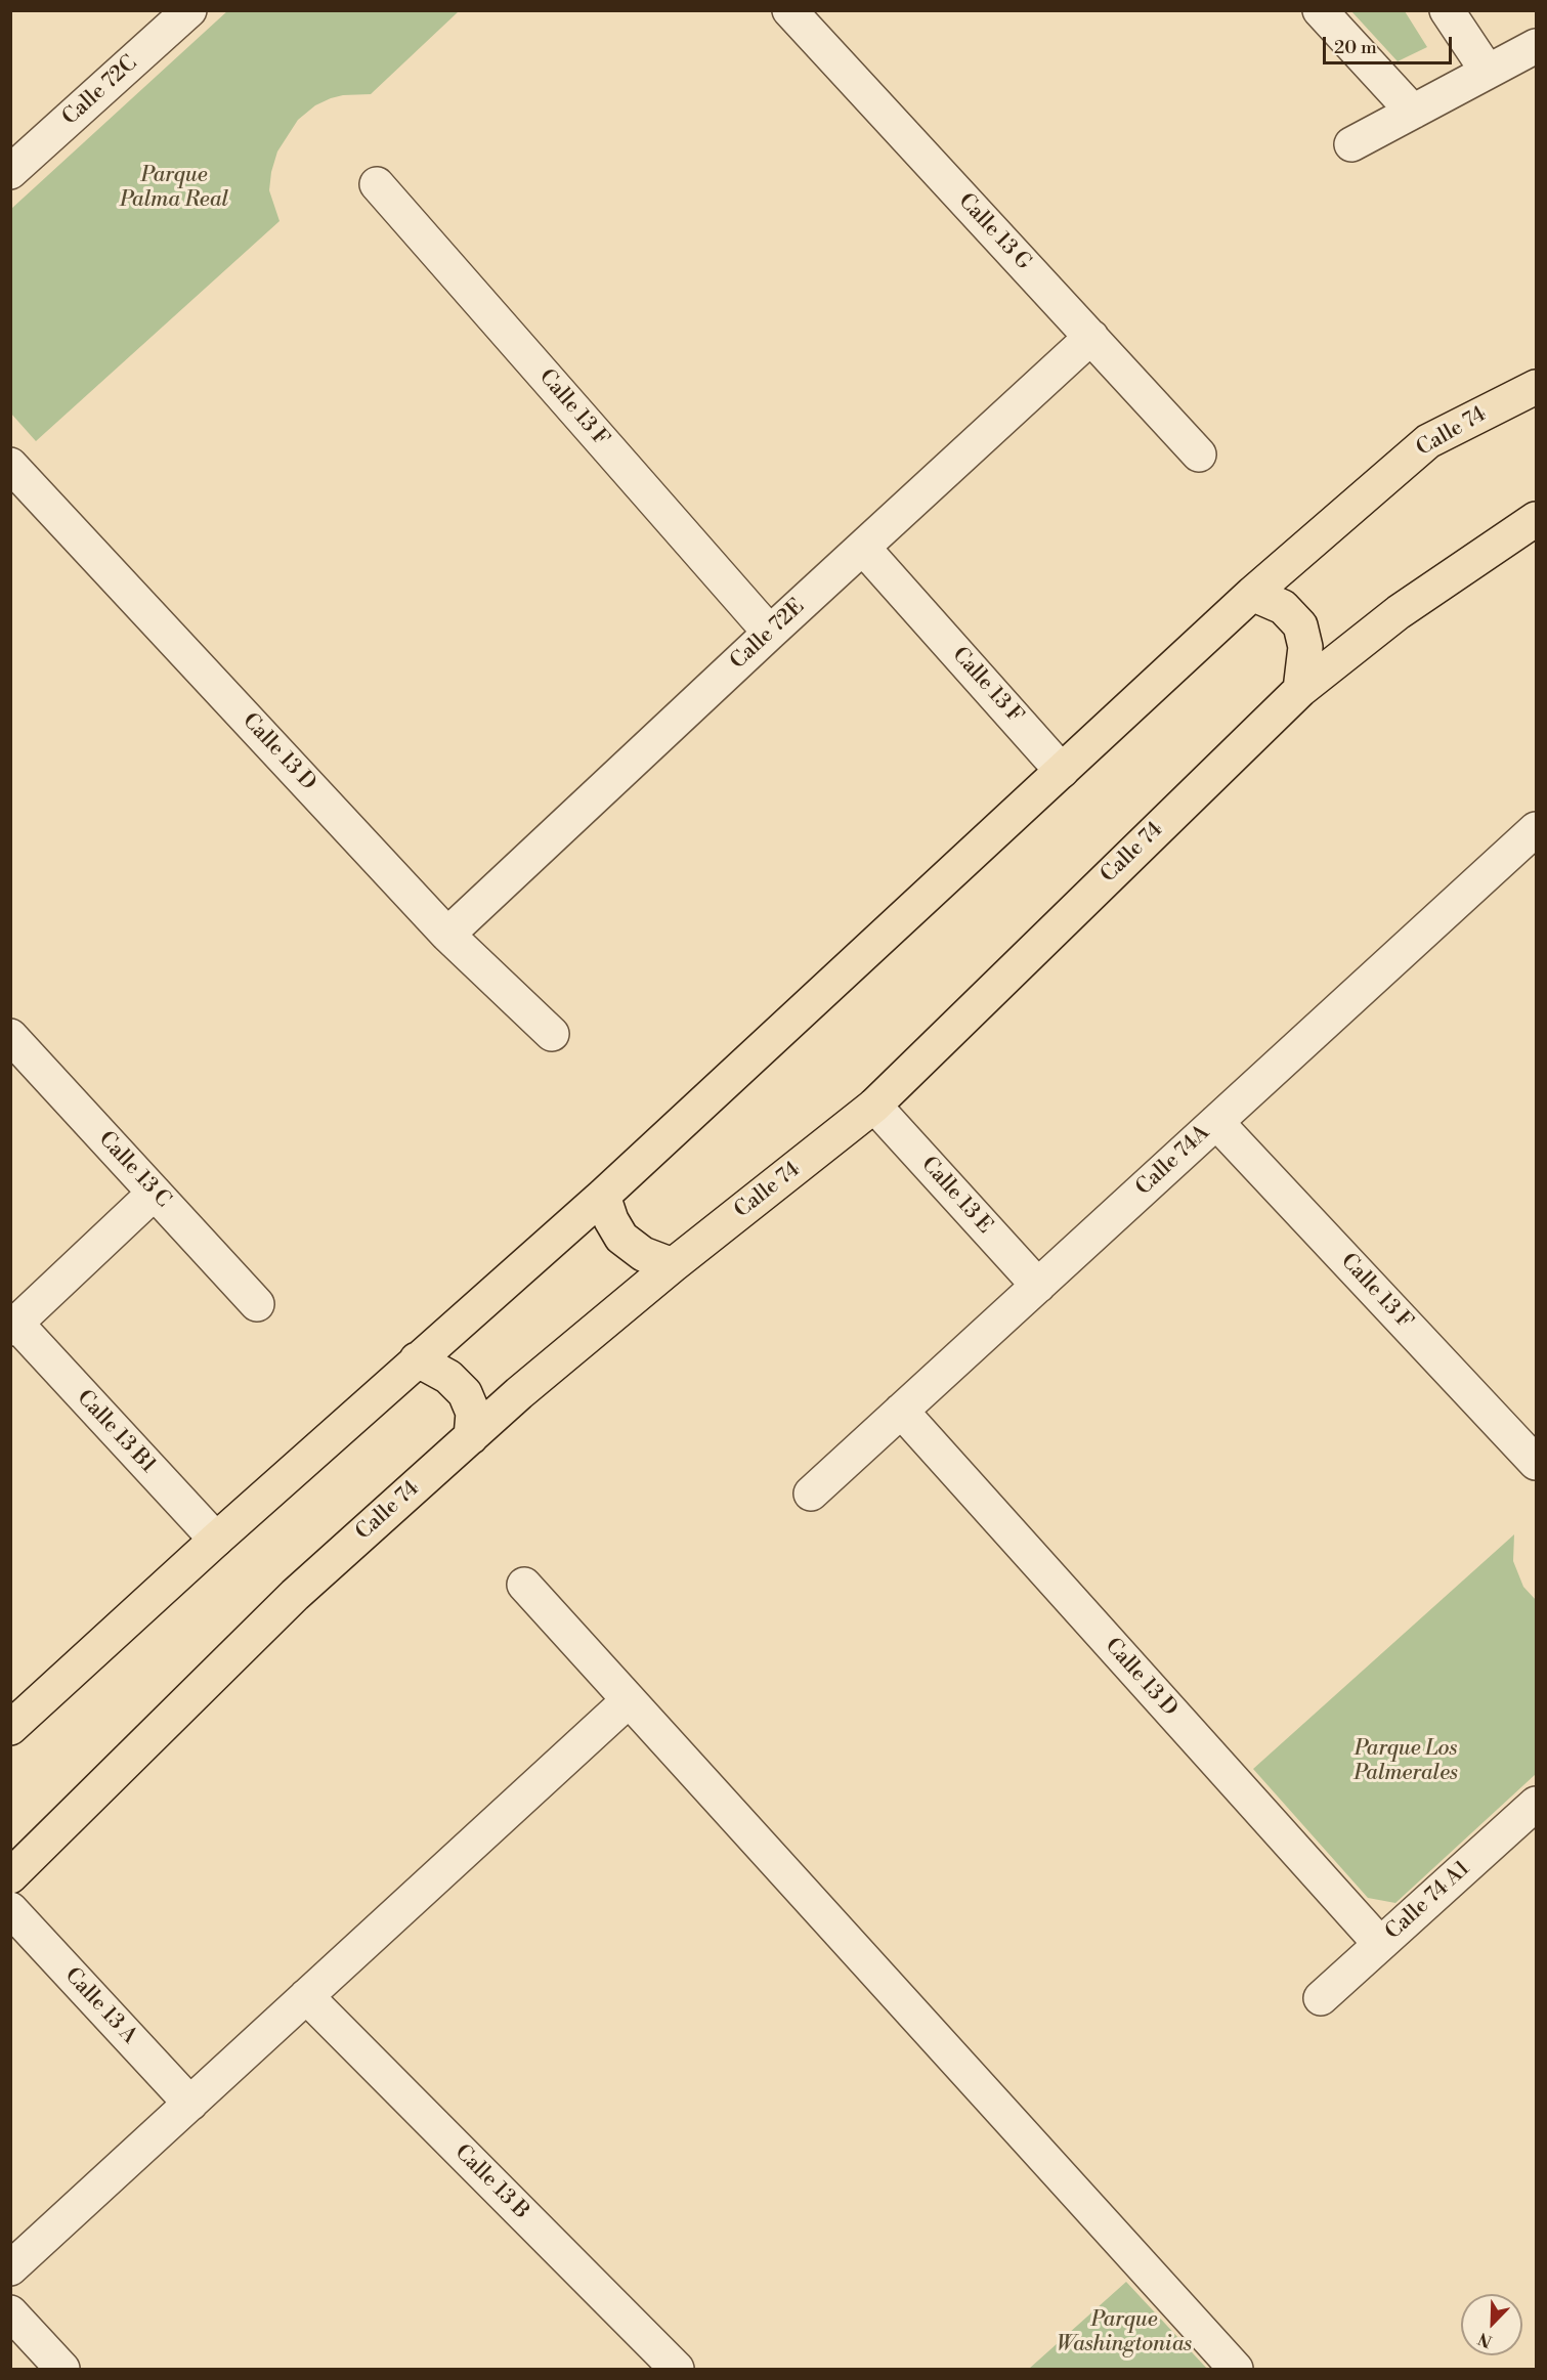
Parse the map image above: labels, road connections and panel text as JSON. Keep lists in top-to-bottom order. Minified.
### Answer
{"streets":{"main road":["Calle 74"],"street":["Calle 72C","Calle 13 G","Calle 13 F","Calle 72E","Calle 13 D","Calle 74A","Calle 13 C","Calle 13 E","Calle 13 B1","Calle 74 A1","Calle 13 A","Calle 13 B"]},"crossings":[["Calle 13 G","Calle 72E"],["Calle 13 F","Calle 74"],["Calle 13 F","Calle 72E"],["Calle 13 F","Calle 74A"],["Calle 74","Calle 13 E"],["Calle 74","Calle 13 B1"],["Calle 72E","Calle 13 D"],["Calle 13 D","Calle 74A"],["Calle 13 D","Calle 74 A1"],["Calle 74A","Calle 13 E"]],"parks":["Parque Palma Real","Parque Los Palmerales","Parque Washingtonias"],"scale_bar":"20 m","north":"bottom left"}
